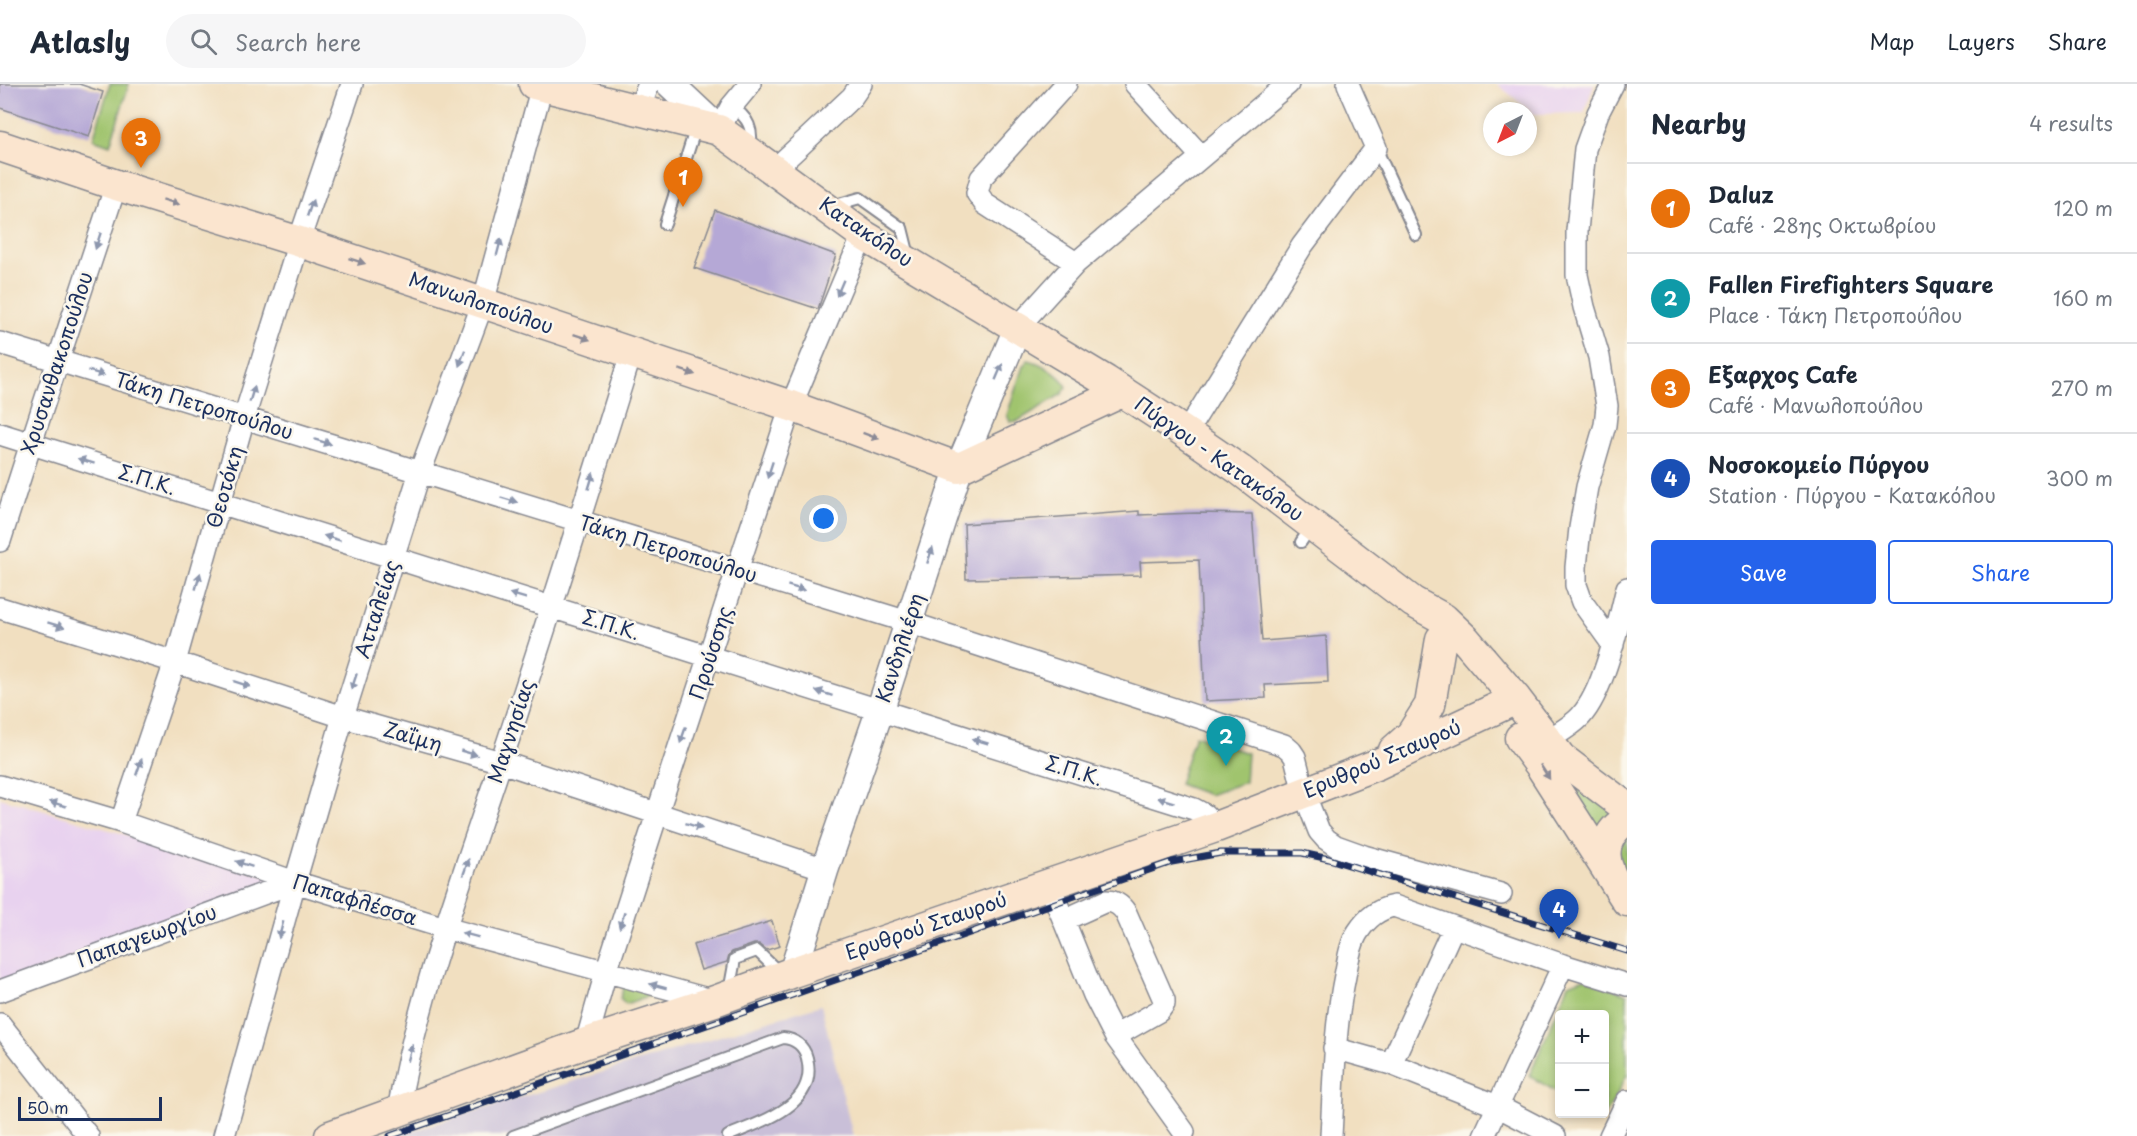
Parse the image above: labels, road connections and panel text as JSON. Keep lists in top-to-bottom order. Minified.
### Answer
{"streets":{"main road":["Κατακόλου","Μανωλοπούλου","Πύργου - Κατακόλου","Ερυθρού Σταυρού"],"street":["Χρυσανθακοπούλου","Τάκη Πετροπούλου","Σ.Π.Κ.","Θεοτόκη","Ατταλείας","Κανδηλιέρη","Προύσσης","Μαγνησίας","Ζαΐμη","Παπαφλέσσα","Παπαγεωργίου"]},"crossings":[["Κατακόλου","Πύργου - Κατακόλου"],["Κατακόλου","Κανδηλιέρη"],["Κατακόλου","Προύσσης"],["Μανωλοπούλου","Χρυσανθακοπούλου"],["Μανωλοπούλου","Θεοτόκη"],["Μανωλοπούλου","Ατταλείας"],["Μανωλοπούλου","Κανδηλιέρη"],["Μανωλοπούλου","Προύσσης"],["Μανωλοπούλου","Μαγνησίας"],["Χρυσανθακοπούλου","Τάκη Πετροπούλου"],["Χρυσανθακοπούλου","Σ.Π.Κ."],["Τάκη Πετροπούλου","Θεοτόκη"],["Τάκη Πετροπούλου","Ατταλείας"],["Τάκη Πετροπούλου","Κανδηλιέρη"],["Τάκη Πετροπούλου","Προύσσης"],["Τάκη Πετροπούλου","Μαγνησίας"],["Τάκη Πετροπούλου","Ερυθρού Σταυρού"],["Πύργου - Κατακόλου","Κανδηλιέρη"],["Πύργου - Κατακόλου","Ερυθρού Σταυρού"],["Σ.Π.Κ.","Θεοτόκη"],["Σ.Π.Κ.","Ατταλείας"],["Σ.Π.Κ.","Κανδηλιέρη"],["Σ.Π.Κ.","Προύσσης"],["Σ.Π.Κ.","Μαγνησίας"],["Σ.Π.Κ.","Ερυθρού Σταυρού"],["Θεοτόκη","Ζαΐμη"],["Θεοτόκη","Παπαφλέσσα"],["Ατταλείας","Ζαΐμη"],["Ατταλείας","Παπαφλέσσα"],["Ατταλείας","Παπαγεωργίου"],["Κανδηλιέρη","Ζαΐμη"],["Κανδηλιέρη","Ερυθρού Σταυρού"],["Προύσσης","Ζαΐμη"],["Προύσσης","Ερυθρού Σταυρού"],["Προύσσης","Παπαφλέσσα"],["Μαγνησίας","Ζαΐμη"],["Μαγνησίας","Ερυθρού Σταυρού"],["Μαγνησίας","Παπαφλέσσα"],["Ερυθρού Σταυρού","Παπαφλέσσα"],["Παπαφλέσσα","Παπαγεωργίου"]],"one_way":["Μανωλοπούλου","Χρυσανθακοπούλου","Τάκη Πετροπούλου","Σ.Π.Κ.","Θεοτόκη","Κανδηλιέρη","Προύσσης","Μαγνησίας","Ζαΐμη","Παπαφλέσσα"],"scale_bar":"50 m","north":"bottom left","page":{"header":"Atlasly","search":"Search here","nav":["Map","Layers","Share"],"heading":["Nearby","4 results"],"pins":["3","1","2","4"],"list":[{"mark":"1","name":"Daluz","note":"Café · 28ης Οκτωβρίου","value":"120 m"},{"mark":"2","name":"Fallen Firefighters Square","note":"Place · Τάκη Πετροπούλου","value":"160 m"},{"mark":"3","name":"Εξαρχος Cafe","note":"Café · Μανωλοπούλου","value":"270 m"},{"mark":"4","name":"Νοσοκομείο Πύργου","note":"Station · Πύργου - Κατακόλου","value":"300 m"}],"buttons":["Save","Share"],"map_buttons":["+","−"],"scale":"50 m"}}
